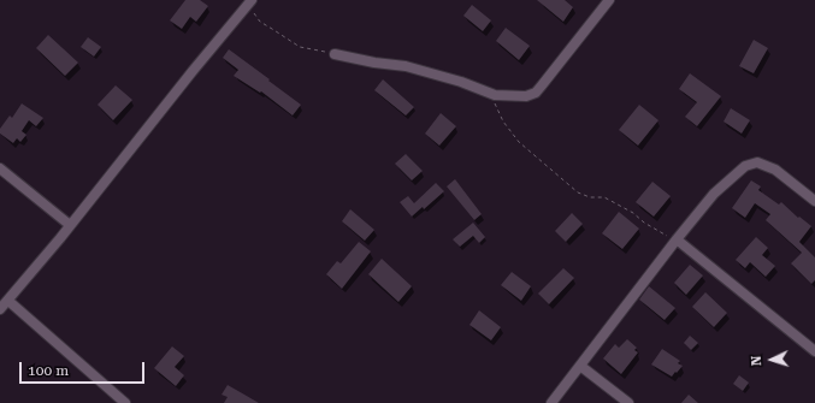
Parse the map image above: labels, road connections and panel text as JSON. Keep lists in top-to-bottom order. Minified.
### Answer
{"scale_bar":"100 m","north":"left"}
